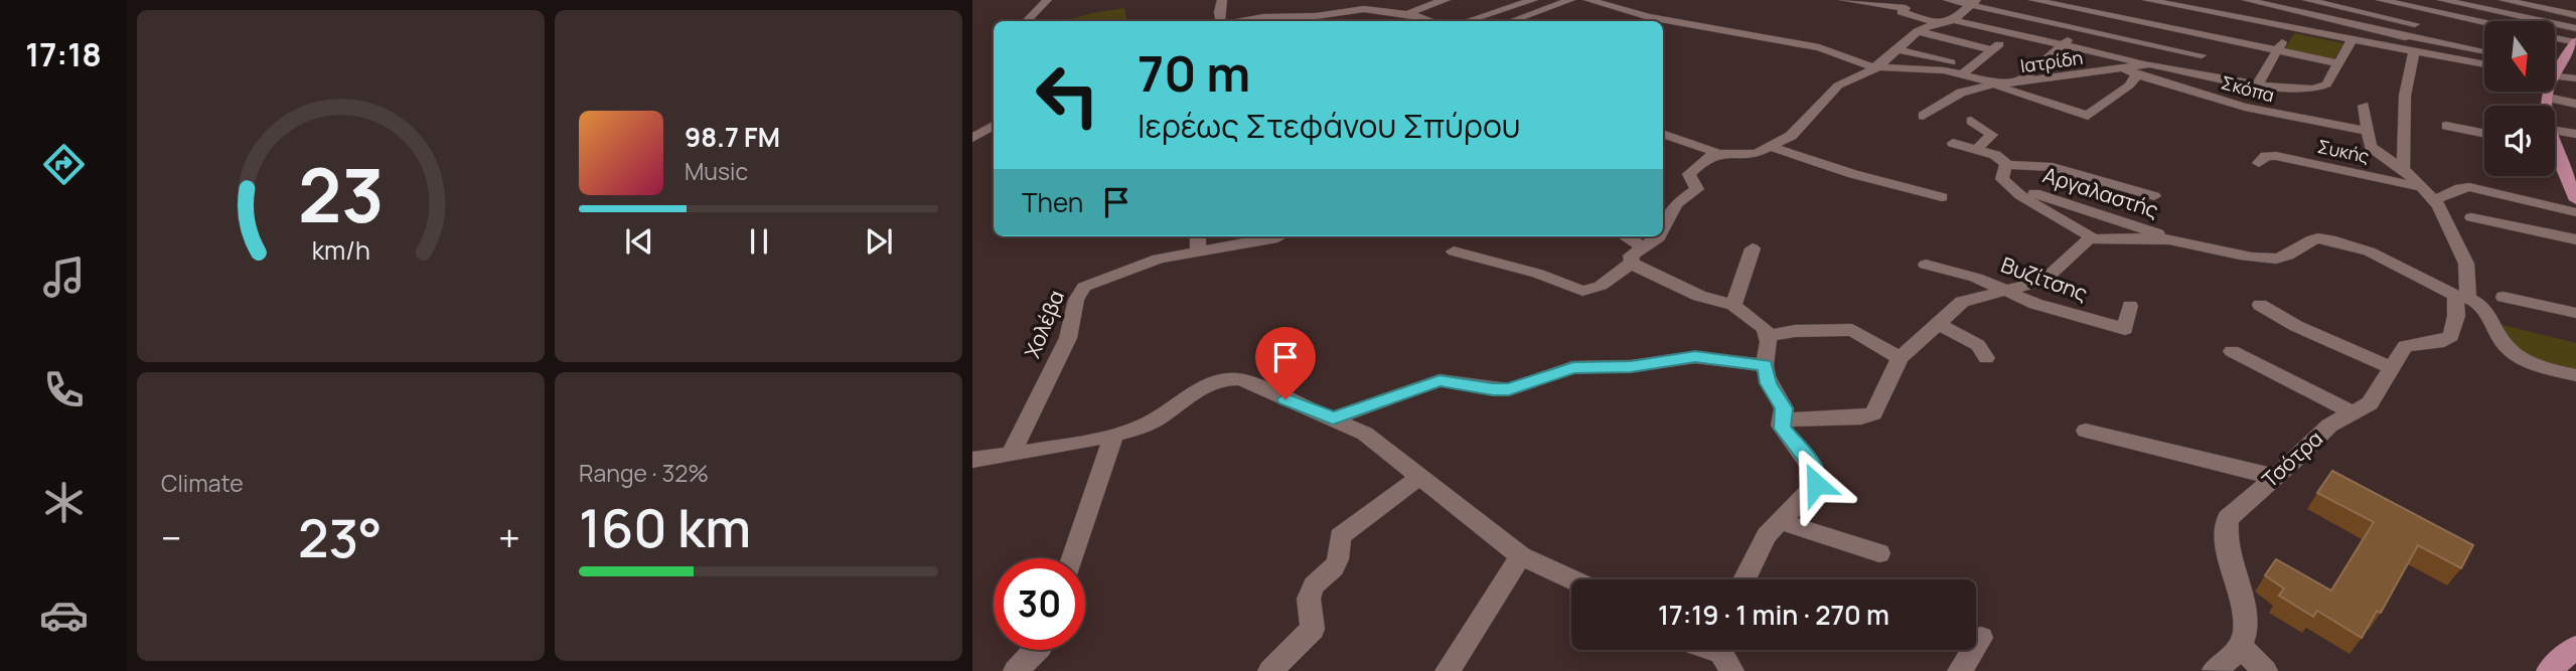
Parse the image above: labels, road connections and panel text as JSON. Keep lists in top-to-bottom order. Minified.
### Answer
{"streets":{"street":["Ιατρίδη","Σκόπα","Συκής","Αργαλαστής","Βυζίτσης","Χολέβα","Τσότρα"]},"crossings":[["Ιατρίδη","Σκόπα"]],"north":"bottom","page":{"tabs":"17:18","turn":["70 m","Ιερέως Στεφάνου Σπύρου"],"song":["98.7 FM","Music"],"then":"Then","tile":["Climate",["Range · 32%","160 km"]],"heat":["−","23°","+"],"limit":"30","trip":"17:19 · 1 min · 270 m","gauge":["23","km/h"]}}
